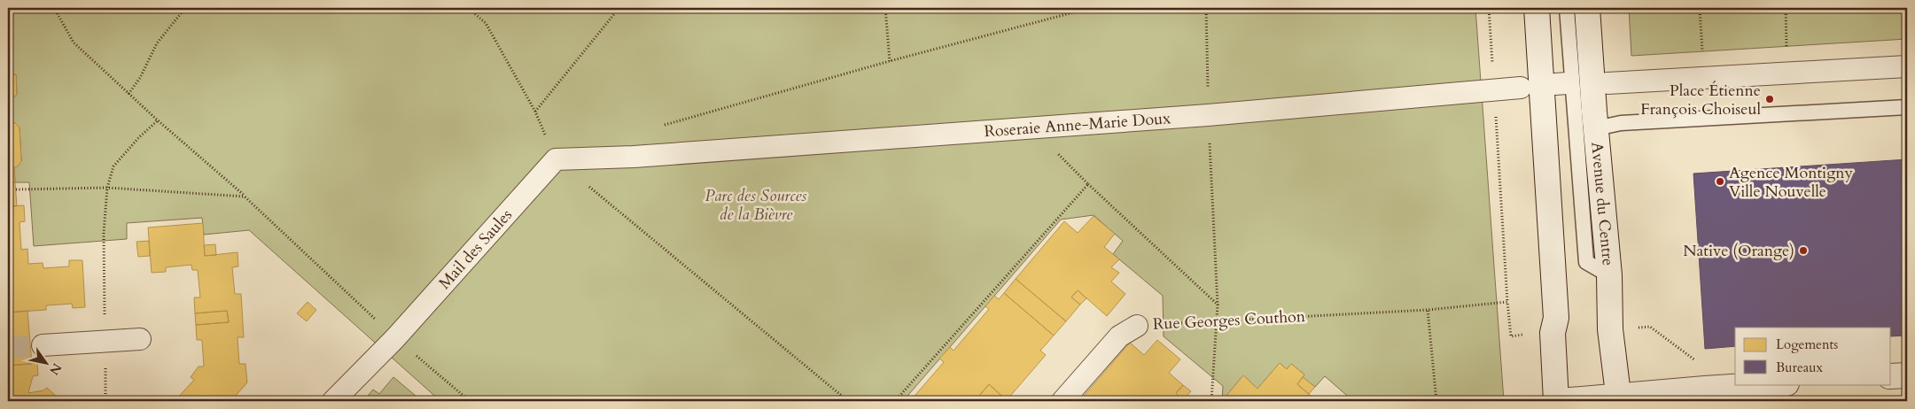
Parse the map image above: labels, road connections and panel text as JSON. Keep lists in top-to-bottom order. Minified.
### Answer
{"streets":{"main road":["Avenue du Centre"],"street":["Roseraie Anne-Marie Doux","Mail des Saules","Rue Georges Couthon"]},"crossings":[["Roseraie Anne-Marie Doux","Mail des Saules"]],"parks":["Parc des Sources de la Bièvre"],"places":["Place Étienne François Choiseul","Agence Montigny Ville Nouvelle","Native (Orange)"],"legend":["Logements","Bureaux"],"north":"bottom right"}
